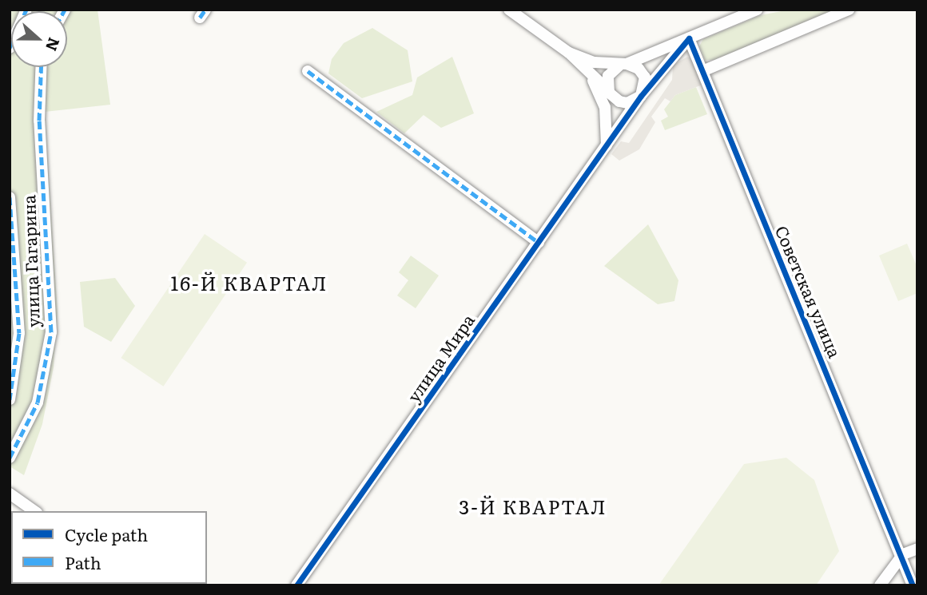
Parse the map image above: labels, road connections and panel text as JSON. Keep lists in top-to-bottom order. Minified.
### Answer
{"streets":{"street":["улица Гагарина","Советская улица","улица Мира"]},"crossings":[["Советская улица","улица Мира"]],"districts":["16-Й КВАРТАЛ","3-Й КВАРТАЛ"],"legend":["Cycle path","Path"],"north":"right"}
